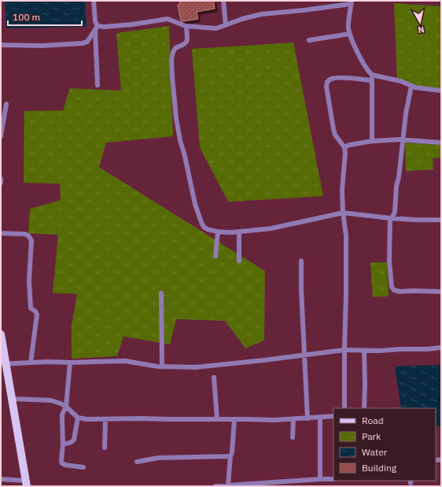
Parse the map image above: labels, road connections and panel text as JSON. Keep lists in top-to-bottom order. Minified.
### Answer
{"legend":["Road","Park","Water","Building"],"scale_bar":"100 m","north":"bottom"}
